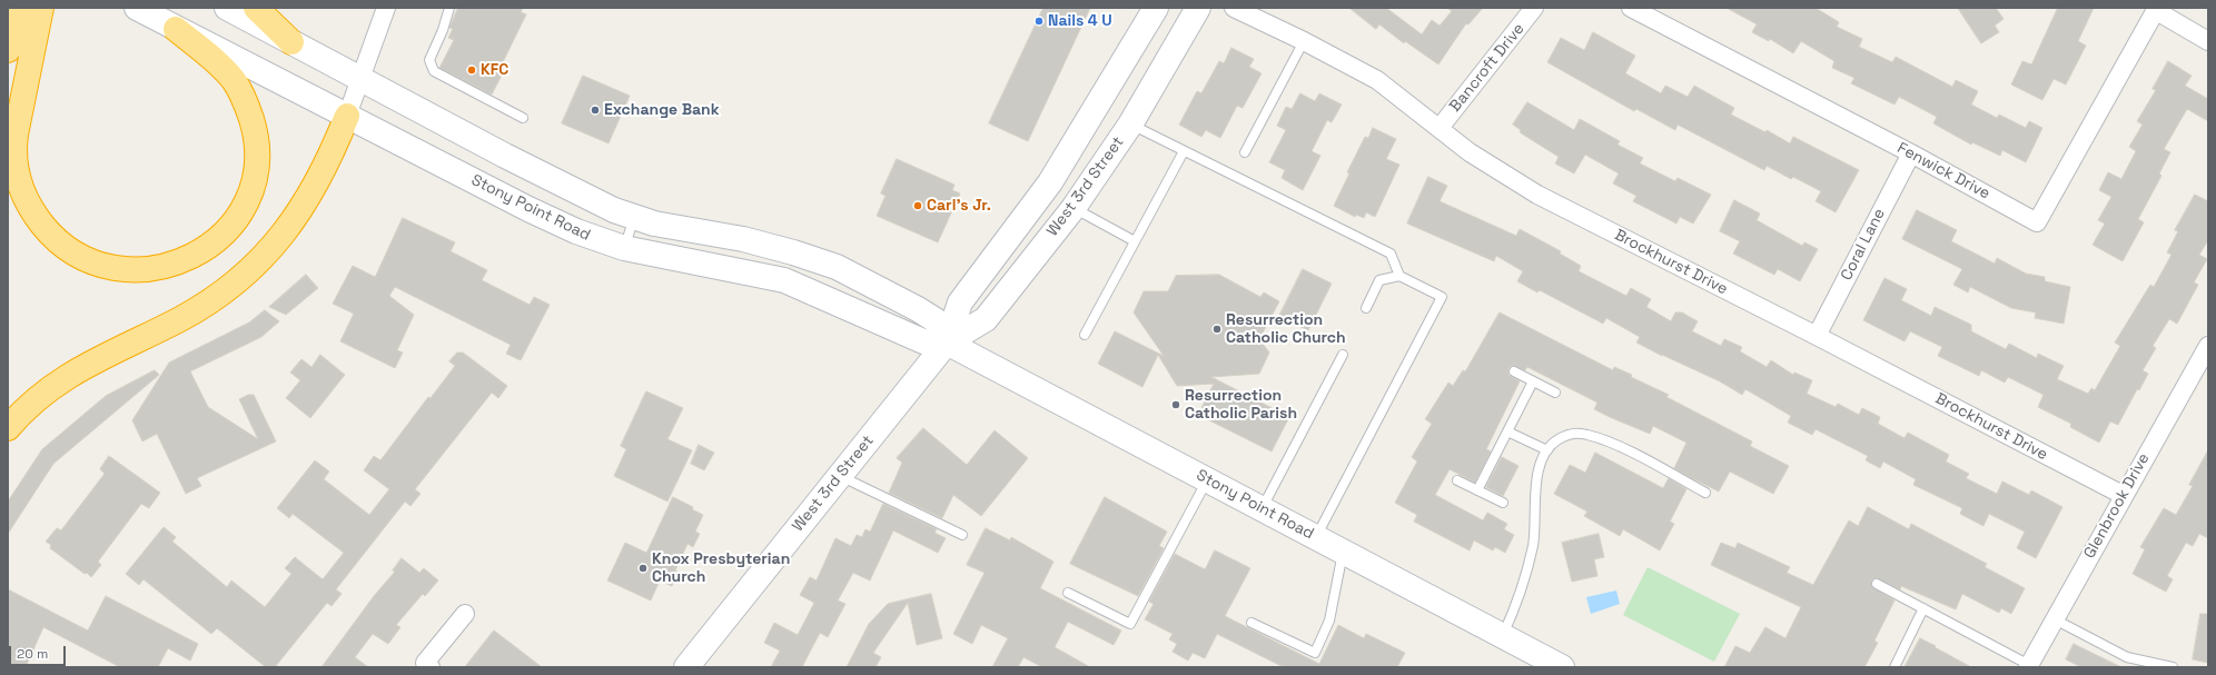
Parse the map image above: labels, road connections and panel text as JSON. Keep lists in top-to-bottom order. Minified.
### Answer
{"streets":{"main road":["West 3rd Street","Stony Point Road"],"street":["Bancroft Drive","Fenwick Drive","Coral Lane","Brockhurst Drive","Glenbrook Drive"]},"crossings":[["Bancroft Drive","Brockhurst Drive"],["Fenwick Drive","Coral Lane"],["West 3rd Street","Stony Point Road"],["Coral Lane","Brockhurst Drive"],["Brockhurst Drive","Glenbrook Drive"]],"places":["Nails 4 U","KFC","Exchange Bank","Carl's Jr.","Resurrection Catholic Church","Resurrection Catholic Parish","Knox Presbyterian Church"],"scale_bar":"20 m"}
